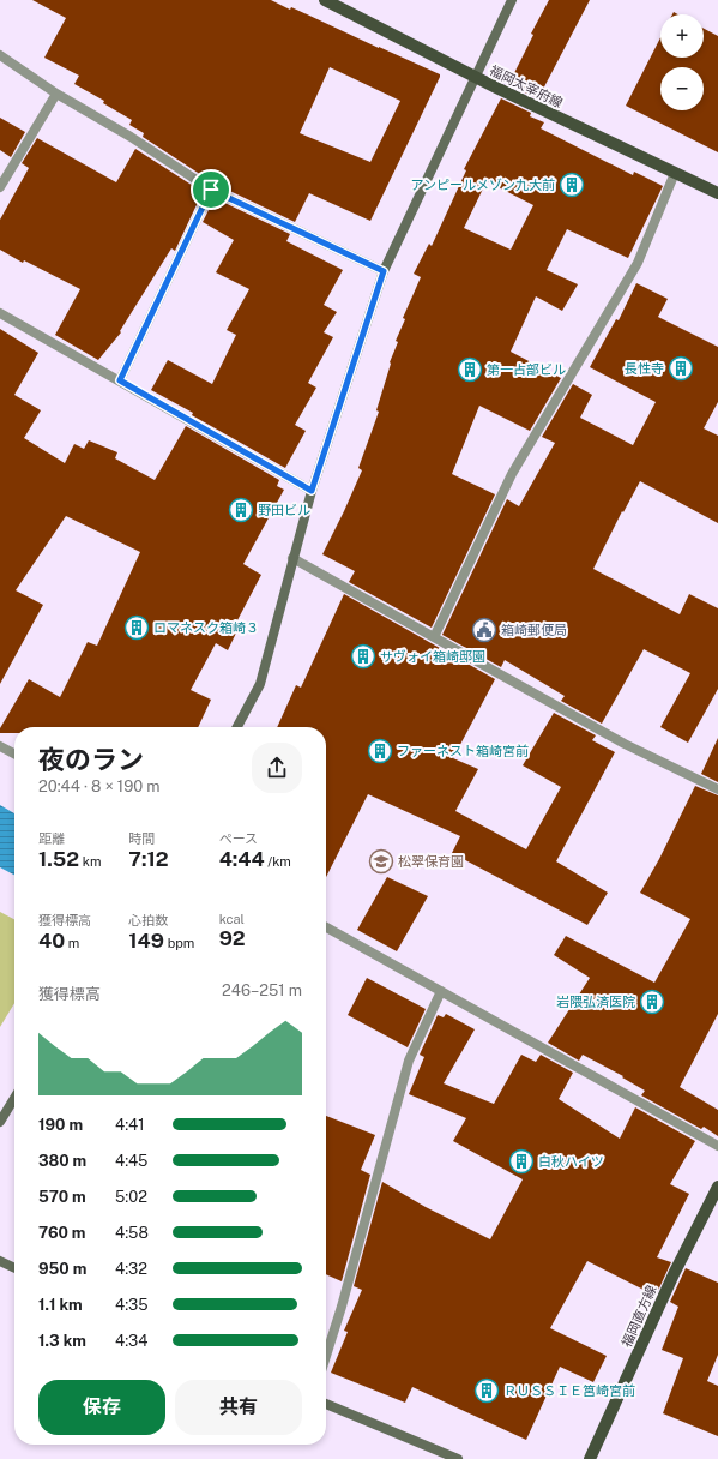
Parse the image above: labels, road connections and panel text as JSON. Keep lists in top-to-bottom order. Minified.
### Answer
{"streets":{"main road":["福岡太宰府線","福岡直方線"]},"places":{"building":["アンピールメゾン九大前","長性寺","第一占部ビル","野田ビル","ロマネスク箱崎３","サヴォイ箱崎邸園","ファーネスト箱崎宮前","岩隈弘済医院","白秋ハイツ","ＲＵＳＳＩＥ筥崎宮前"],"public building":["箱崎郵便局"],"school or university":["松翠保育園"]},"page":{"map_buttons":["+","−"],"heading":["夜のラン","20:44 · 8 × 190 m"],"stats":[["距離","1.52 km"],["時間","7:12"],["ペース","4:44 /km"],["獲得標高","40 m"],["心拍数","149 bpm"],["kcal","92"]],"chart":["獲得標高","246–251 m"],"list":[{"name":"190 m","note":"4:41"},{"name":"380 m","note":"4:45"},{"name":"570 m","note":"5:02"},{"name":"760 m","note":"4:58"},{"name":"950 m","note":"4:32"},{"name":"1.1 km","note":"4:35"},{"name":"1.3 km","note":"4:34"}],"buttons":["保存","共有"]}}
